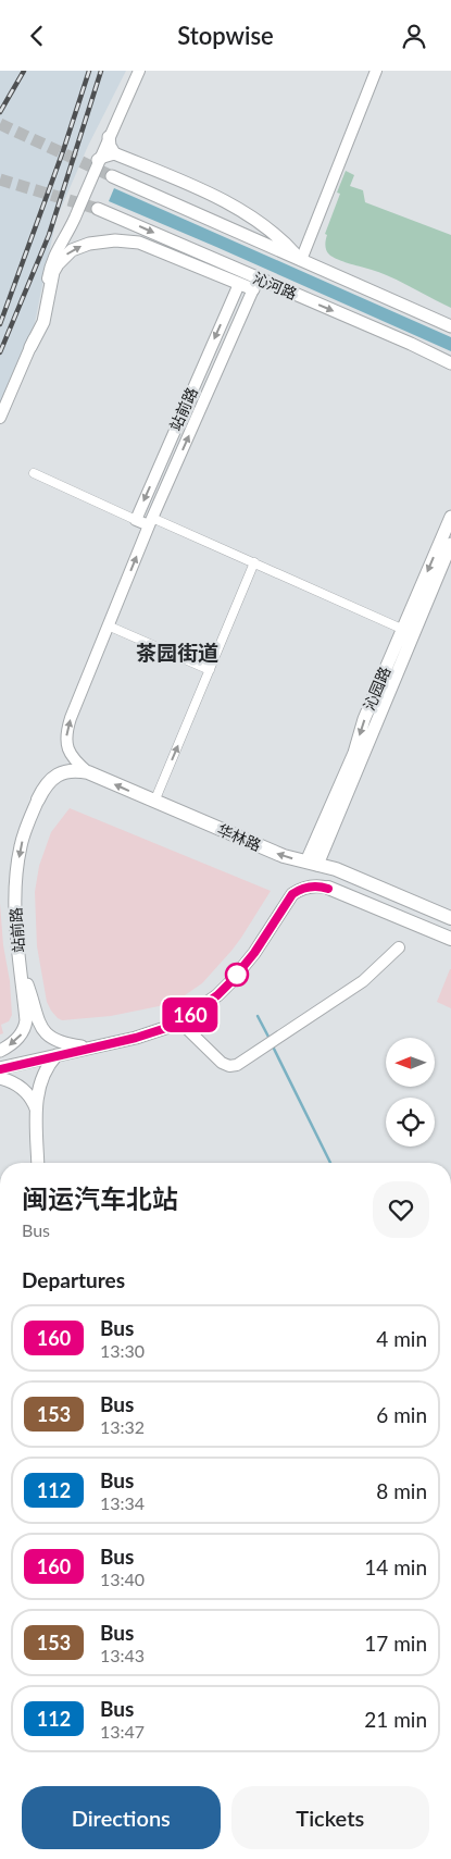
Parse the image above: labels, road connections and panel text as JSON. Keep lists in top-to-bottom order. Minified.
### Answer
{"streets":{"main road":["沁河路","站前路","华林路"]},"crossings":[["沁河路","站前路"],["站前路","华林路"]],"one_way":["华林路"],"districts":["茶园街道"],"lines":["bus line 160"],"north":"left","page":{"header":"Stopwise","on_map":"160","heading":[["闽运汽车北站","Bus"],"Departures"],"list":[{"mark":"160","name":"Bus","note":"13:30","value":"4 min"},{"mark":"153","name":"Bus","note":"13:32","value":"6 min"},{"mark":"112","name":"Bus","note":"13:34","value":"8 min"},{"mark":"160","name":"Bus","note":"13:40","value":"14 min"},{"mark":"153","name":"Bus","note":"13:43","value":"17 min"},{"mark":"112","name":"Bus","note":"13:47","value":"21 min"}],"buttons":["Directions","Tickets"]}}
